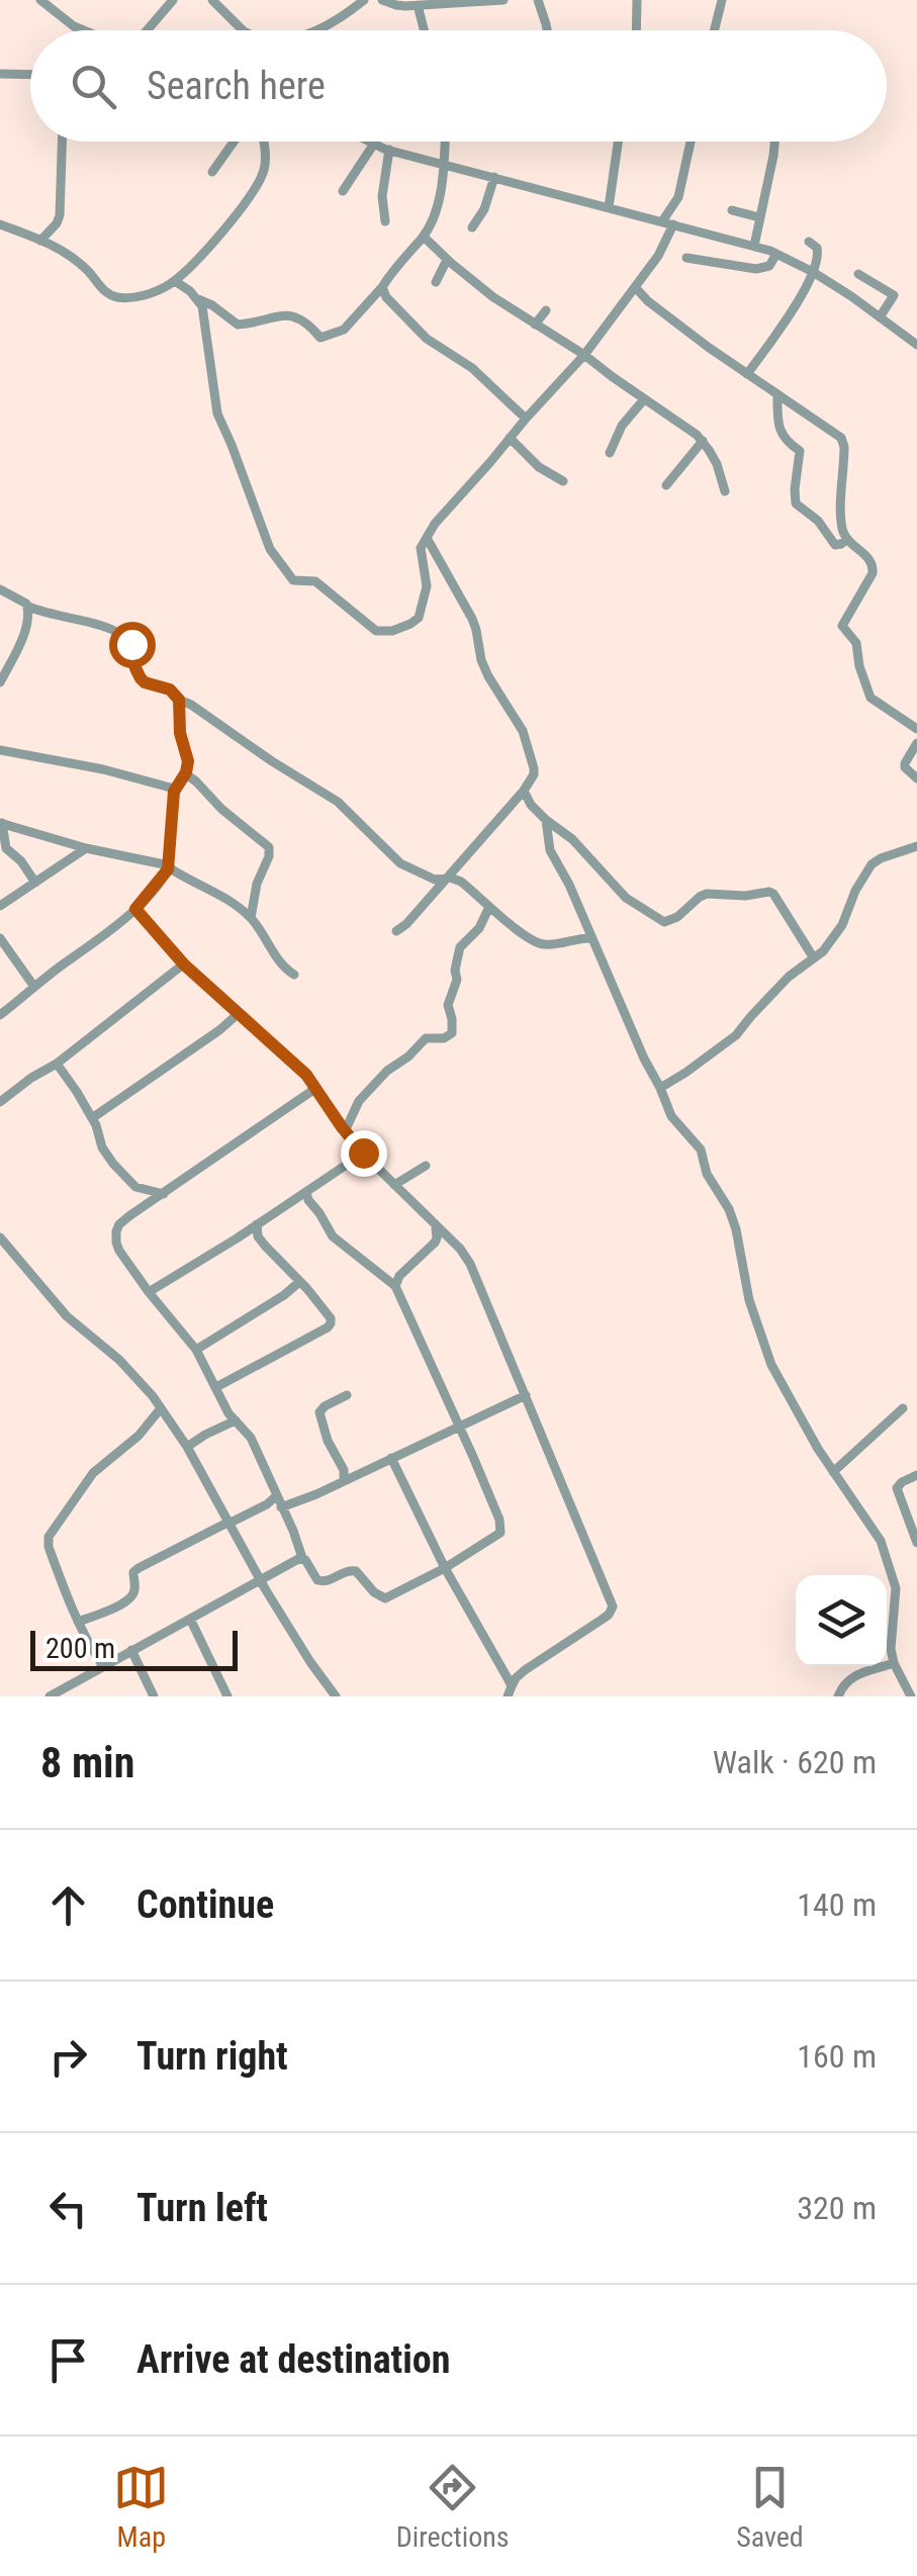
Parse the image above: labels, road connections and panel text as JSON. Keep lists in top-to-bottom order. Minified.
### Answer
{"scale_bar":"200 m","page":{"search":"Search here","scale":"200 m","heading":["8 min","Walk · 620 m"],"list":[["Continue","140 m"],["Turn right","160 m"],["Turn left","320 m"],"Arrive at destination"],"nav":["Map","Directions","Saved"]}}
